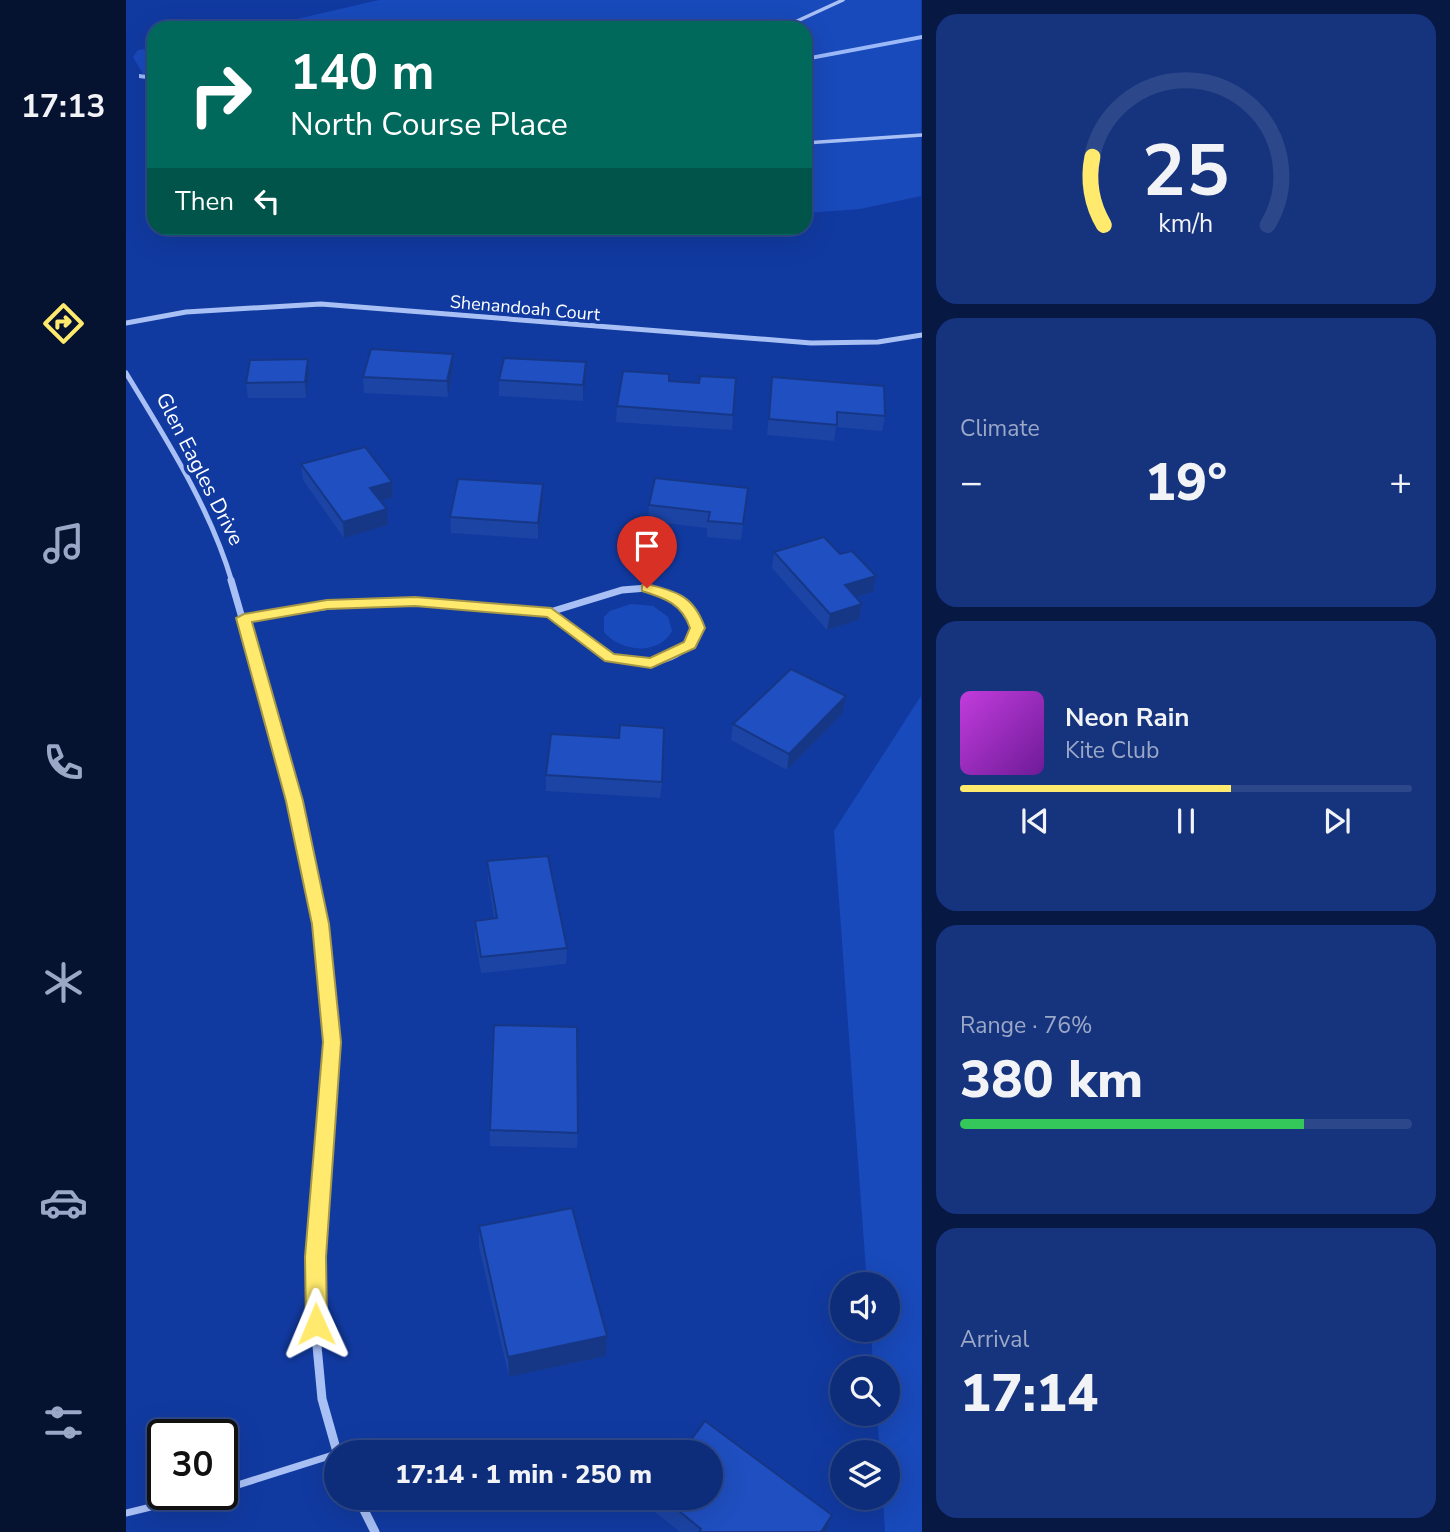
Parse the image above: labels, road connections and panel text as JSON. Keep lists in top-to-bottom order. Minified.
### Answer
{"streets":{"street":["Shenandoah Court","Glen Eagles Drive"]},"page":{"tabs":"17:13","turn":["140 m","North Course Place"],"then":"Then","tile":["Climate",["Range · 76%","380 km"],["Arrival","17:14"]],"heat":["−","19°","+"],"song":["Neon Rain","Kite Club"],"limit":"30","trip":"17:14 · 1 min · 250 m","gauge":["25","km/h"]}}
